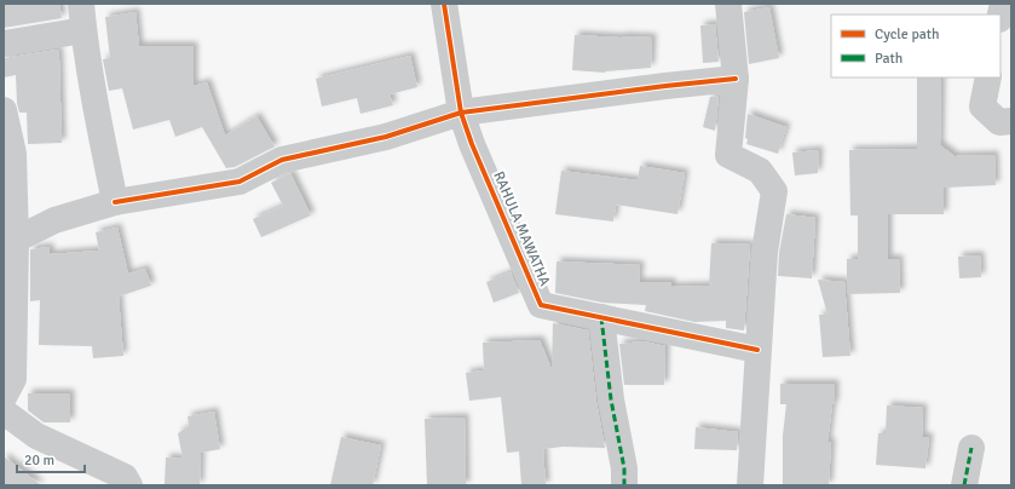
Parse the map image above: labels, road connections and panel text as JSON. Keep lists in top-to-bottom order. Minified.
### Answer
{"streets":{"street":["RAHULA MAWATHA"]},"legend":["Cycle path","Path"],"scale_bar":"20 m"}
